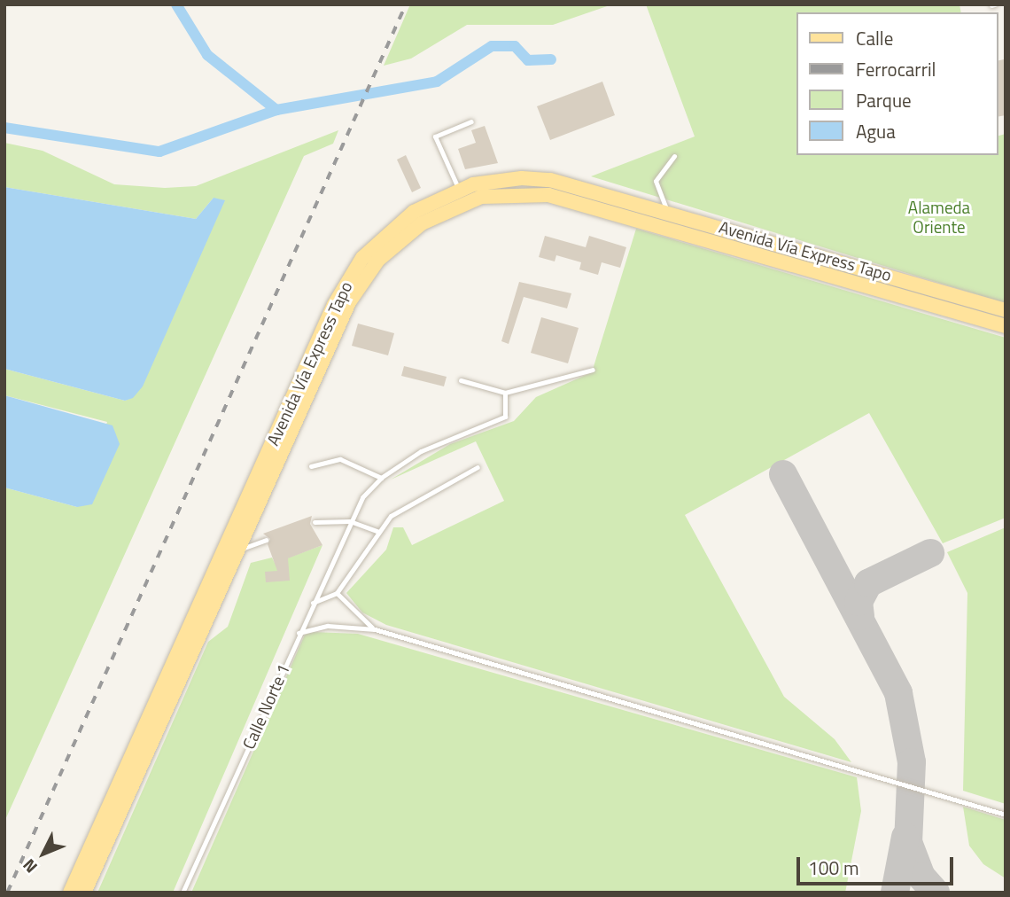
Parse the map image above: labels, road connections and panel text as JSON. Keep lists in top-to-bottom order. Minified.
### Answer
{"streets":{"main road":["Avenida Vía Express Tapo"],"lane":["Calle Norte 1"]},"parks":["Alameda Oriente"],"legend":["Calle","Ferrocarril","Parque","Agua"],"scale_bar":"100 m","north":"bottom left"}
